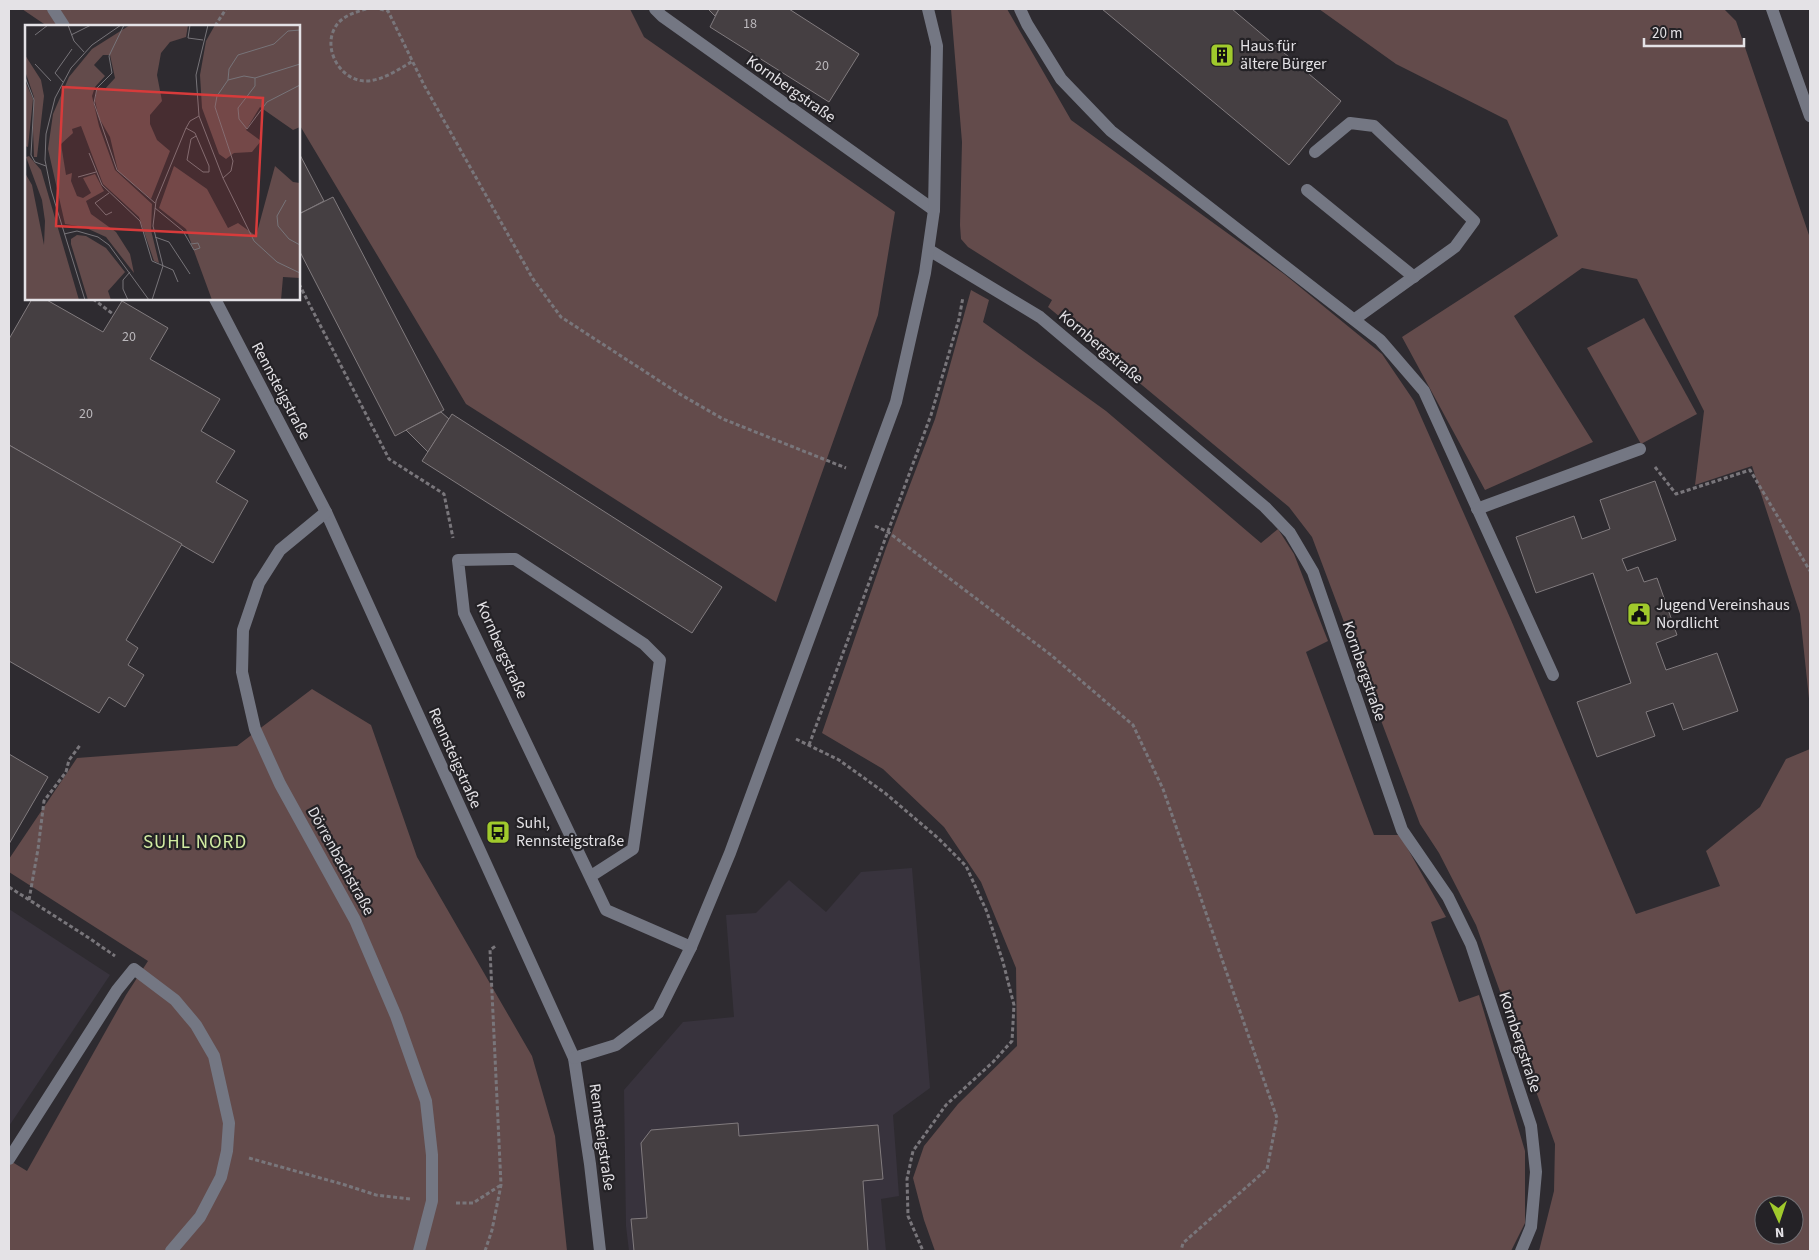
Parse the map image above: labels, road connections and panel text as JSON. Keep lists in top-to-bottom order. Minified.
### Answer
{"streets":{"street":["Kornbergstraße","Rennsteigstraße","Dörrenbachstraße"]},"crossings":[["Rennsteigstraße","Dörrenbachstraße"]],"districts":["SUHL NORD"],"places":{"building":["Haus für ältere Bürger"],"public building":["Jugend Vereinshaus Nordlicht"],"bus stop":["Suhl, Rennsteigstraße"]},"house_numbers":["18","20","20","20"],"scale_bar":"20 m","north":"bottom"}
